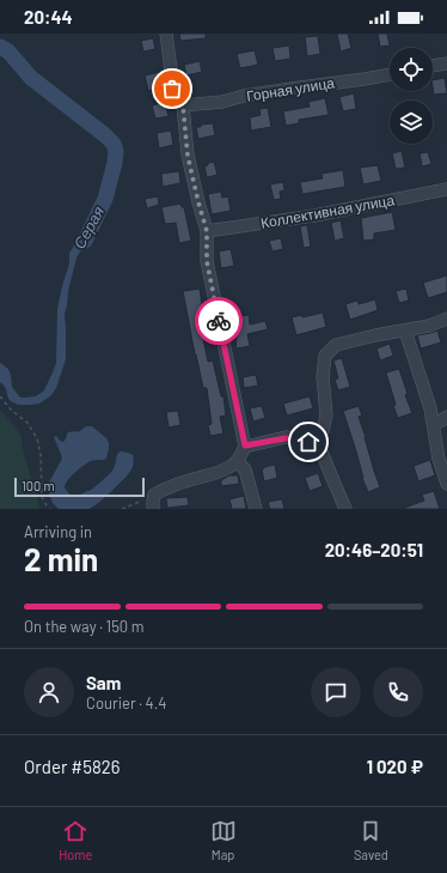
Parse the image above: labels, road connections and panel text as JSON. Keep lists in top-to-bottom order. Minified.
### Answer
{"streets":{"street":["Горная улица","Коллективная улица"]},"water":["Серая"],"scale_bar":"100 m","page":{"status":"20:44","scale":"100 m","heading":["2 min","Arriving in","20:46–20:51"],"panel":["Sam","Courier · 4.4","Order #5826","1 020 ₽"],"bar":"On the way · 150 m","tabs":["Home","Map","Saved"]}}
